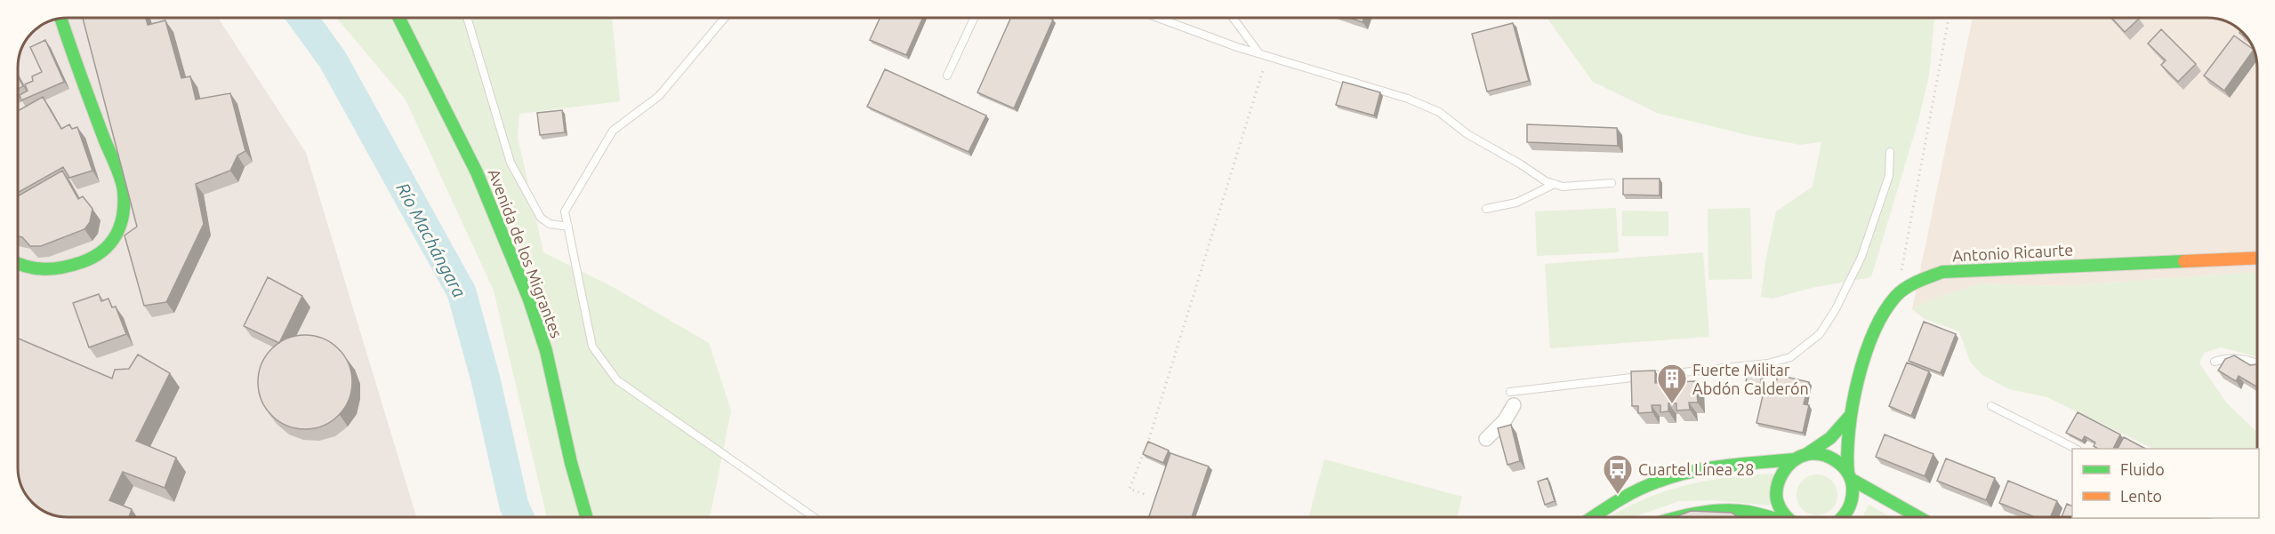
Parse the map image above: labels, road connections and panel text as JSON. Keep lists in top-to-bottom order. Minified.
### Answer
{"streets":{"main road":["Antonio Ricaurte","Avenida de los Migrantes"]},"water":["Río Machángara"],"places":{"building":["Fuerte Militar Abdón Calderón"],"bus stop":["Cuartel Línea 28"]},"legend":["Fluido","Lento"]}
